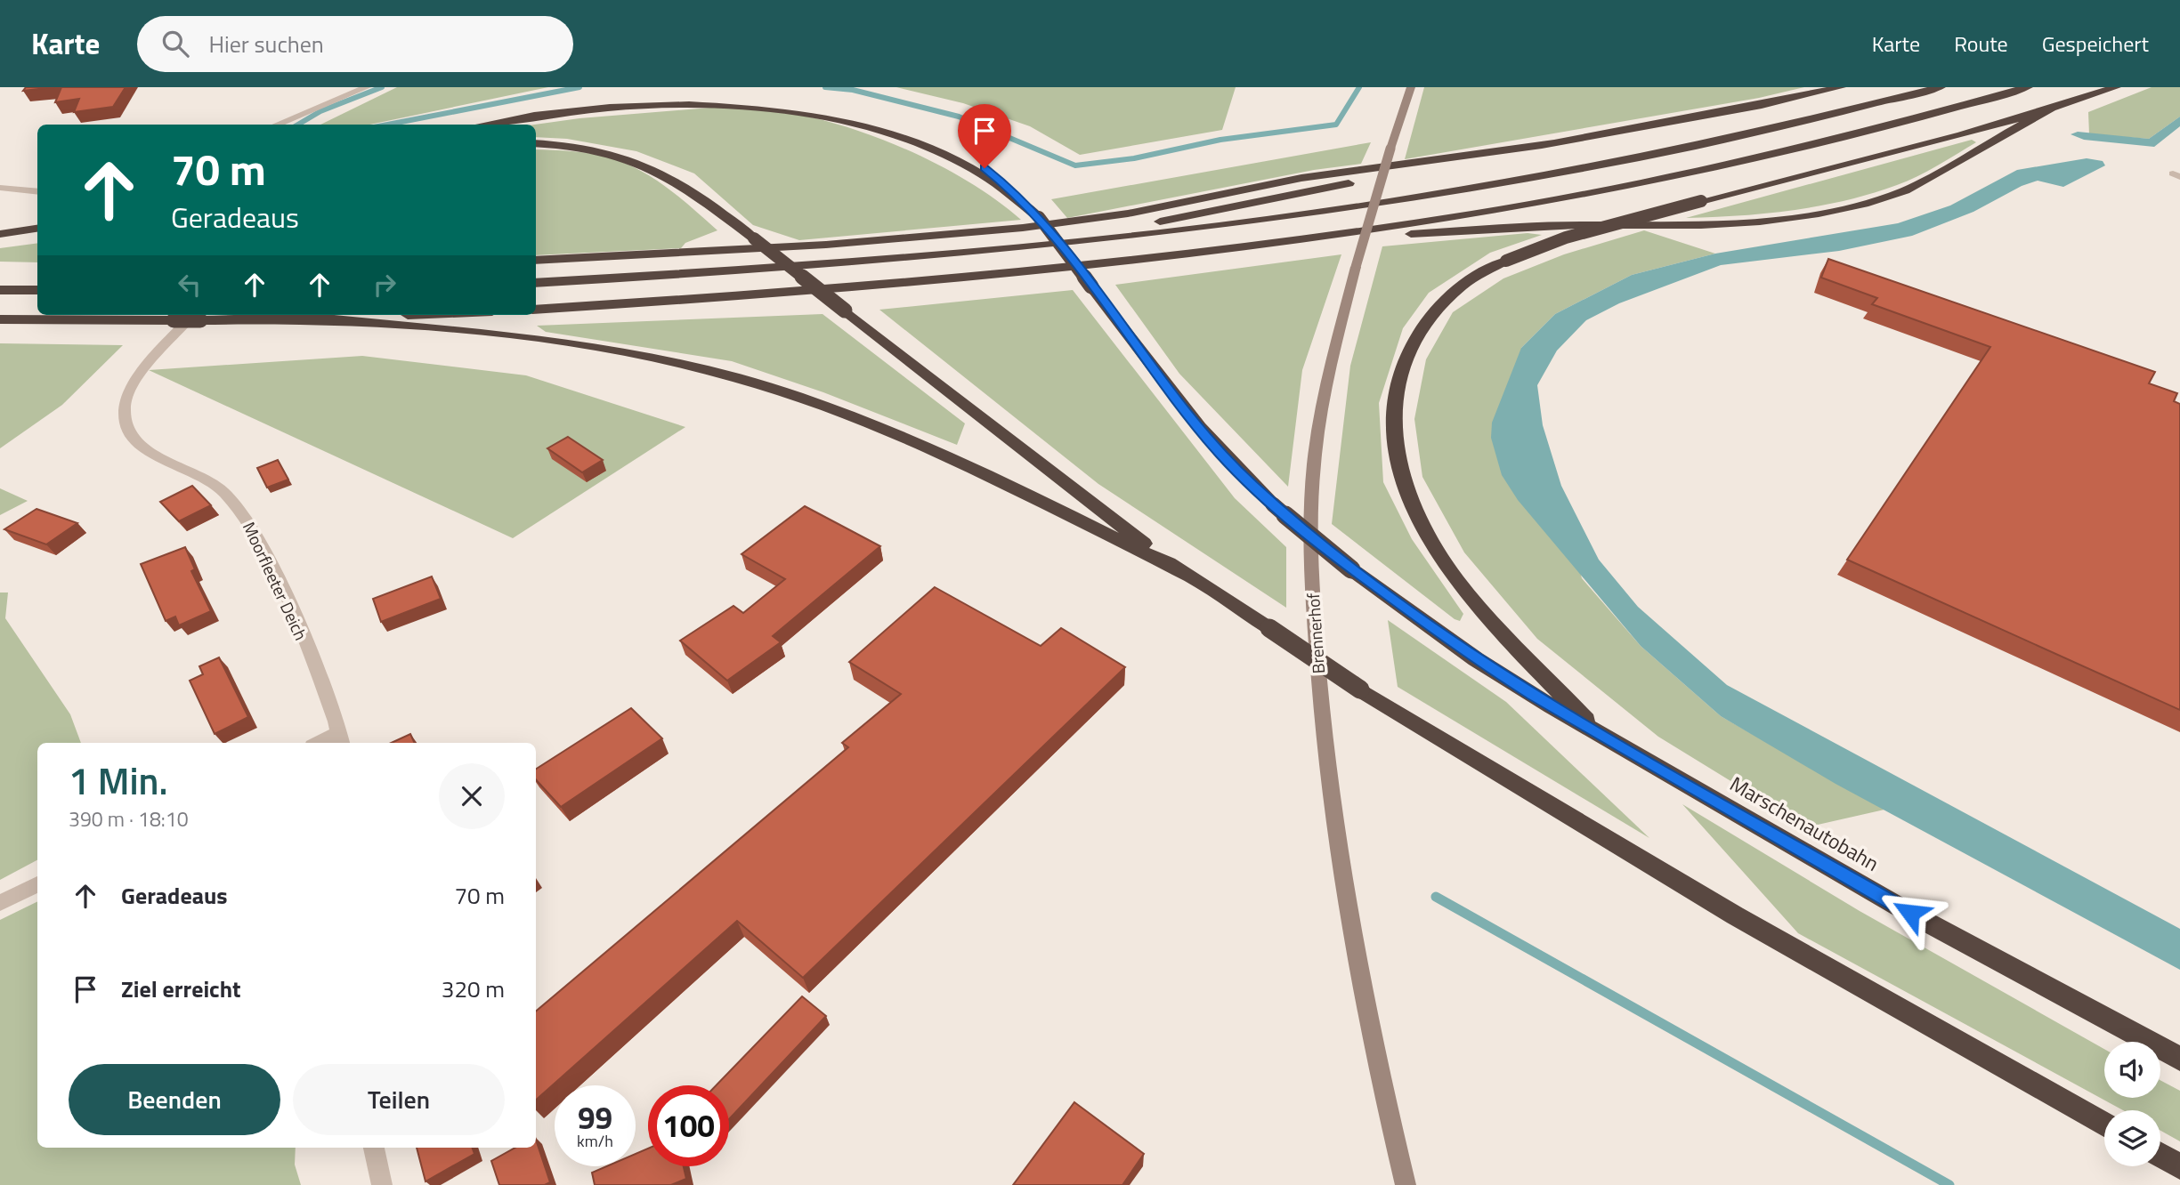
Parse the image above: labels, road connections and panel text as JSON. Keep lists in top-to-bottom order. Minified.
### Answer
{"streets":{"highway":["Marschenautobahn"],"street":["Moorfleeter Deich","Brennerhof"]},"page":{"header":"Karte","search":"Hier suchen","nav":["Karte","Route","Gespeichert"],"turn":["70 m","Geradeaus"],"heading":["1 Min.","390 m · 18:10"],"list":[{"name":"Geradeaus","value":"70 m"},{"name":"Ziel erreicht","value":"320 m"}],"buttons":["Beenden","Teilen"],"speed":"99 km/h","limit":"100"}}
